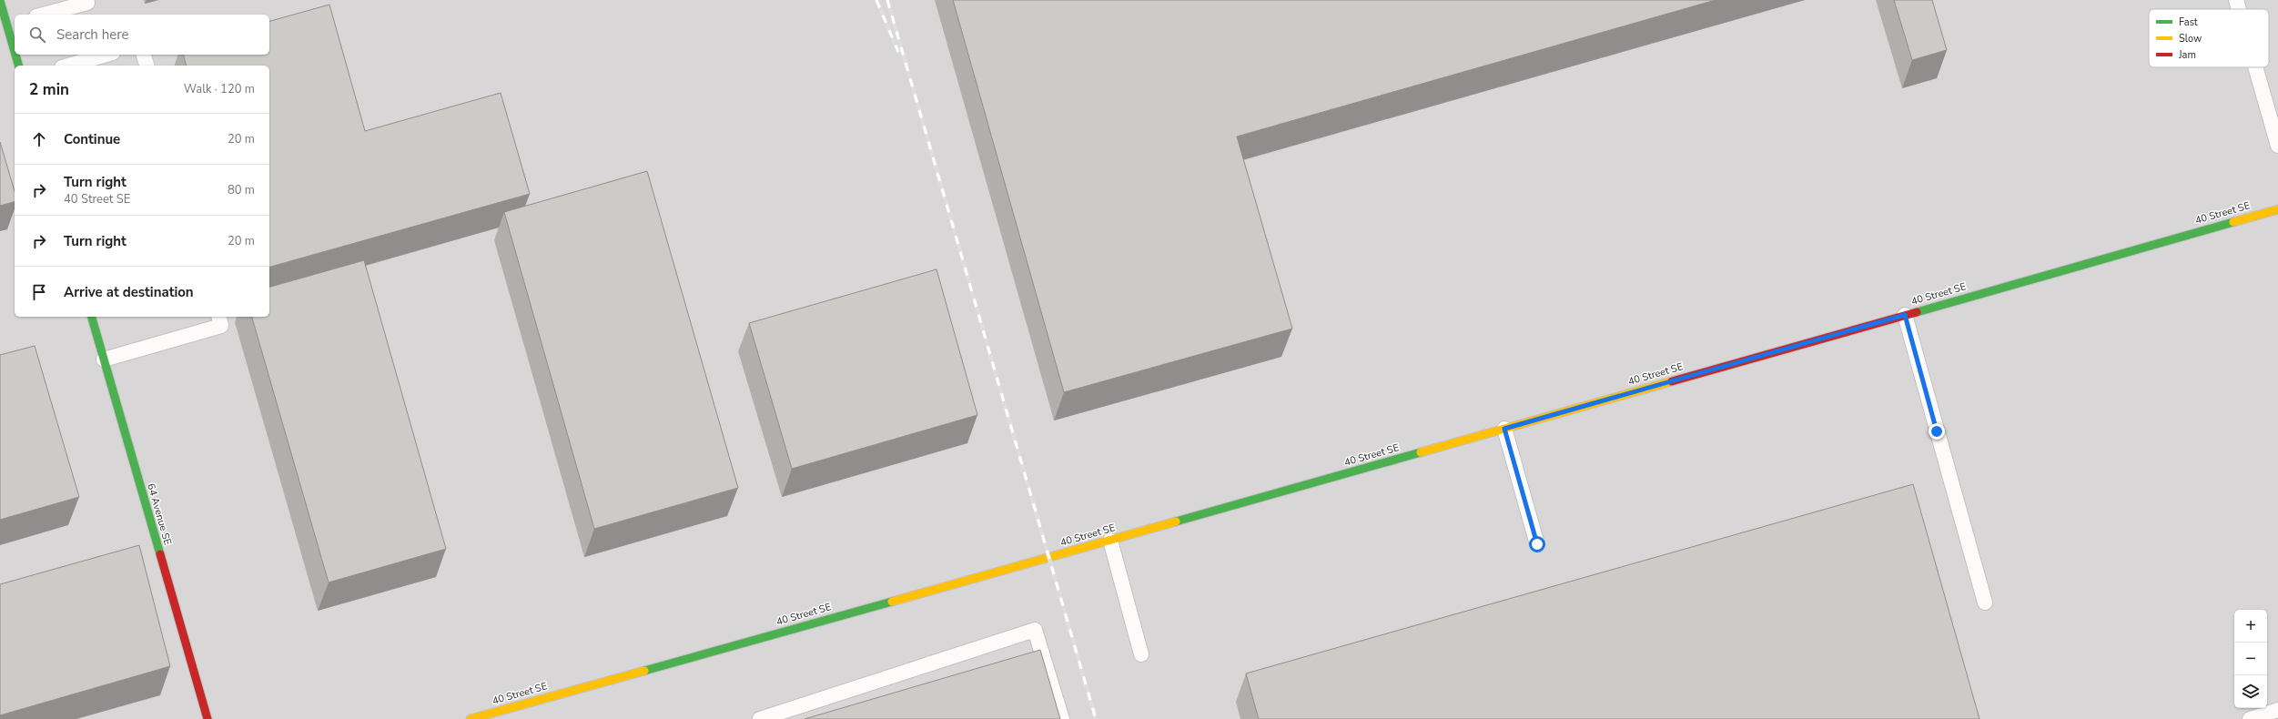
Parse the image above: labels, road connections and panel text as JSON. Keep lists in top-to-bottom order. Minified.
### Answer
{"streets":{"street":["40 Street SE","64 Avenue SE"]},"legend":["Fast","Slow","Jam"],"page":{"search":"Search here","heading":["2 min","Walk · 120 m"],"list":[["Continue","20 m"],["Turn right","40 Street SE","80 m"],["Turn right","20 m"],"Arrive at destination"],"map_buttons":["+","−"]}}
